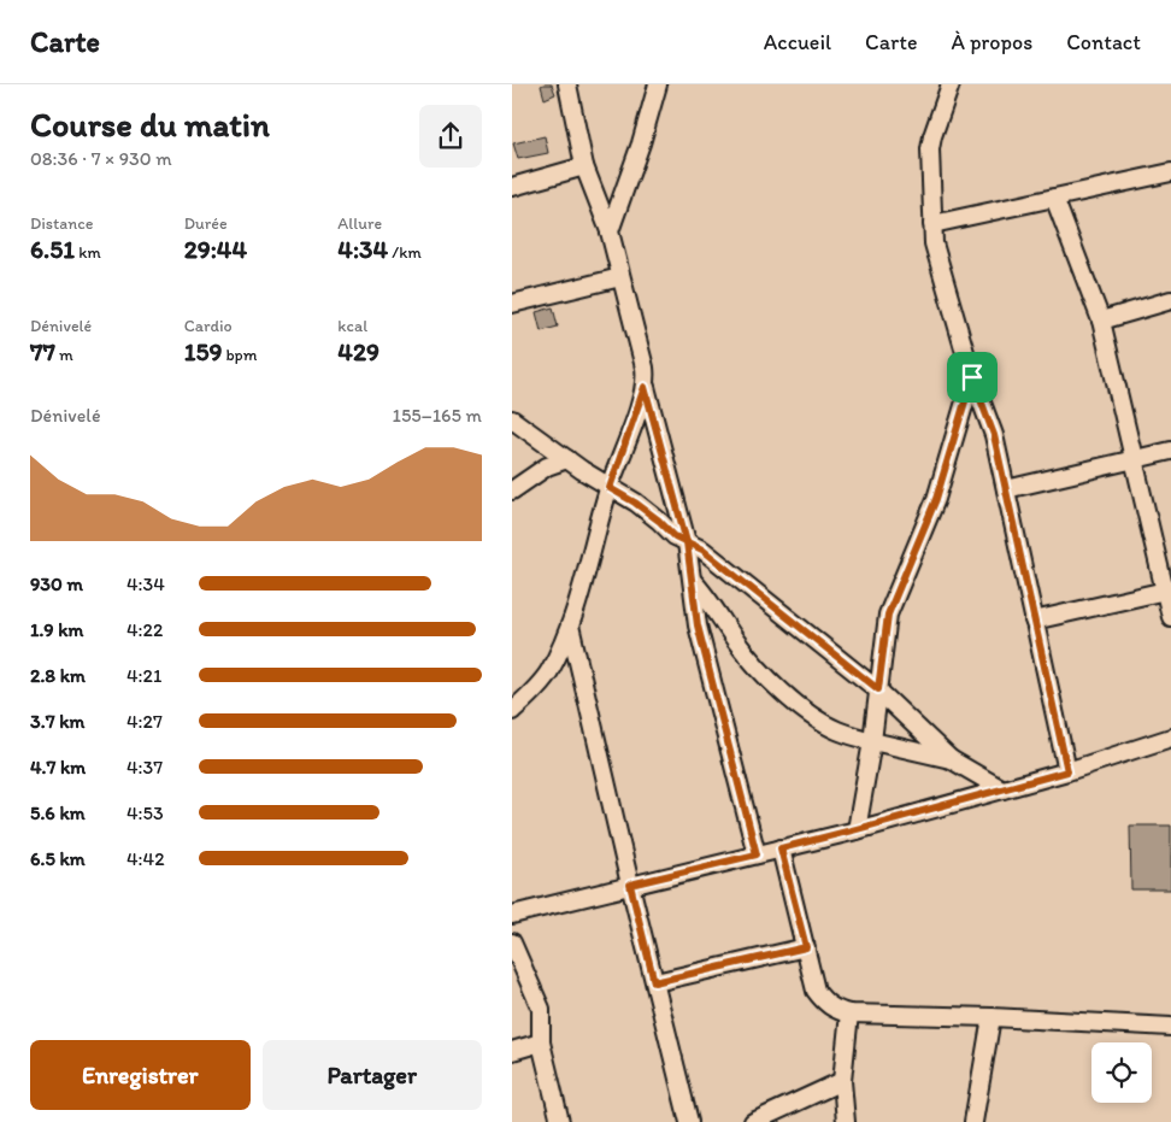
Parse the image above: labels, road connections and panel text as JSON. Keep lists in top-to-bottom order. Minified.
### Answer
{"page":{"header":"Carte","nav":["Accueil","Carte","À propos","Contact"],"heading":["Course du matin","08:36 · 7 × 930 m"],"stats":[["Distance","6.51 km"],["Durée","29:44"],["Allure","4:34 /km"],["Dénivelé","77 m"],["Cardio","159 bpm"],["kcal","429"]],"chart":["Dénivelé","155–165 m"],"list":[{"name":"930 m","note":"4:34"},{"name":"1.9 km","note":"4:22"},{"name":"2.8 km","note":"4:21"},{"name":"3.7 km","note":"4:27"},{"name":"4.7 km","note":"4:37"},{"name":"5.6 km","note":"4:53"},{"name":"6.5 km","note":"4:42"}],"buttons":["Enregistrer","Partager"]}}
